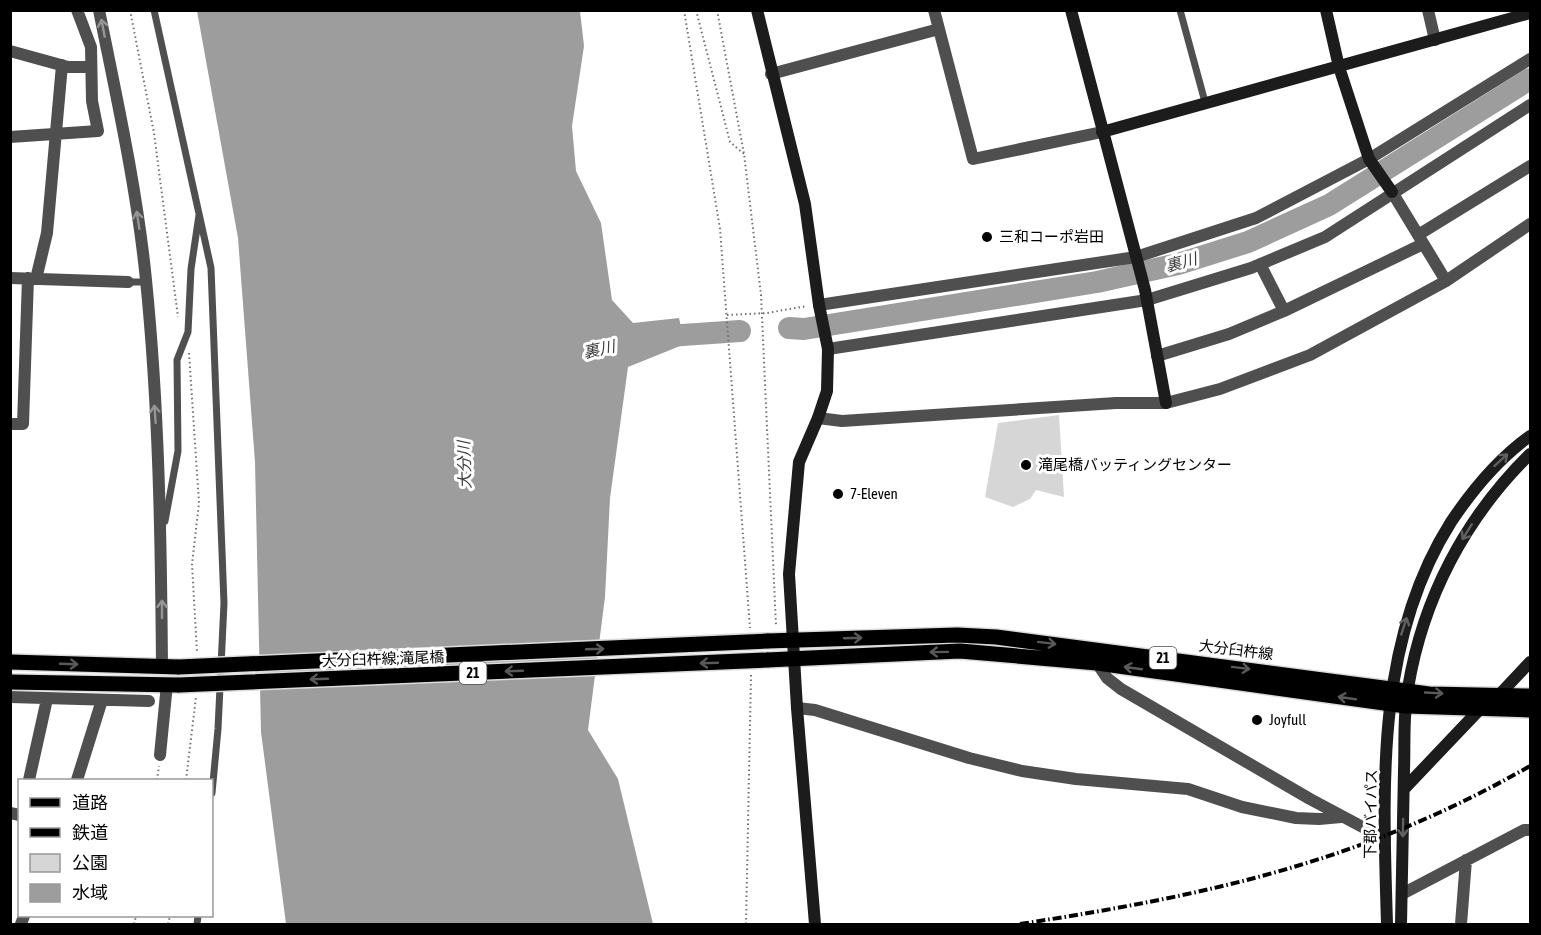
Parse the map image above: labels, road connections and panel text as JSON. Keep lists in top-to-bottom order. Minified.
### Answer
{"streets":{"main road":["大分臼杵線","21","大分臼杵線;滝尾橋"],"street":["下郡バイパス"]},"crossings":[["大分臼杵線","21"],["大分臼杵線","大分臼杵線;滝尾橋"],["大分臼杵線","下郡バイパス"],["21","大分臼杵線;滝尾橋"]],"water":["裏川","大分川"],"places":["三和コーポ岩田","滝尾橋バッティングセンター","7-Eleven","Joyfull"],"legend":["道路","鉄道","公園","水域"]}
